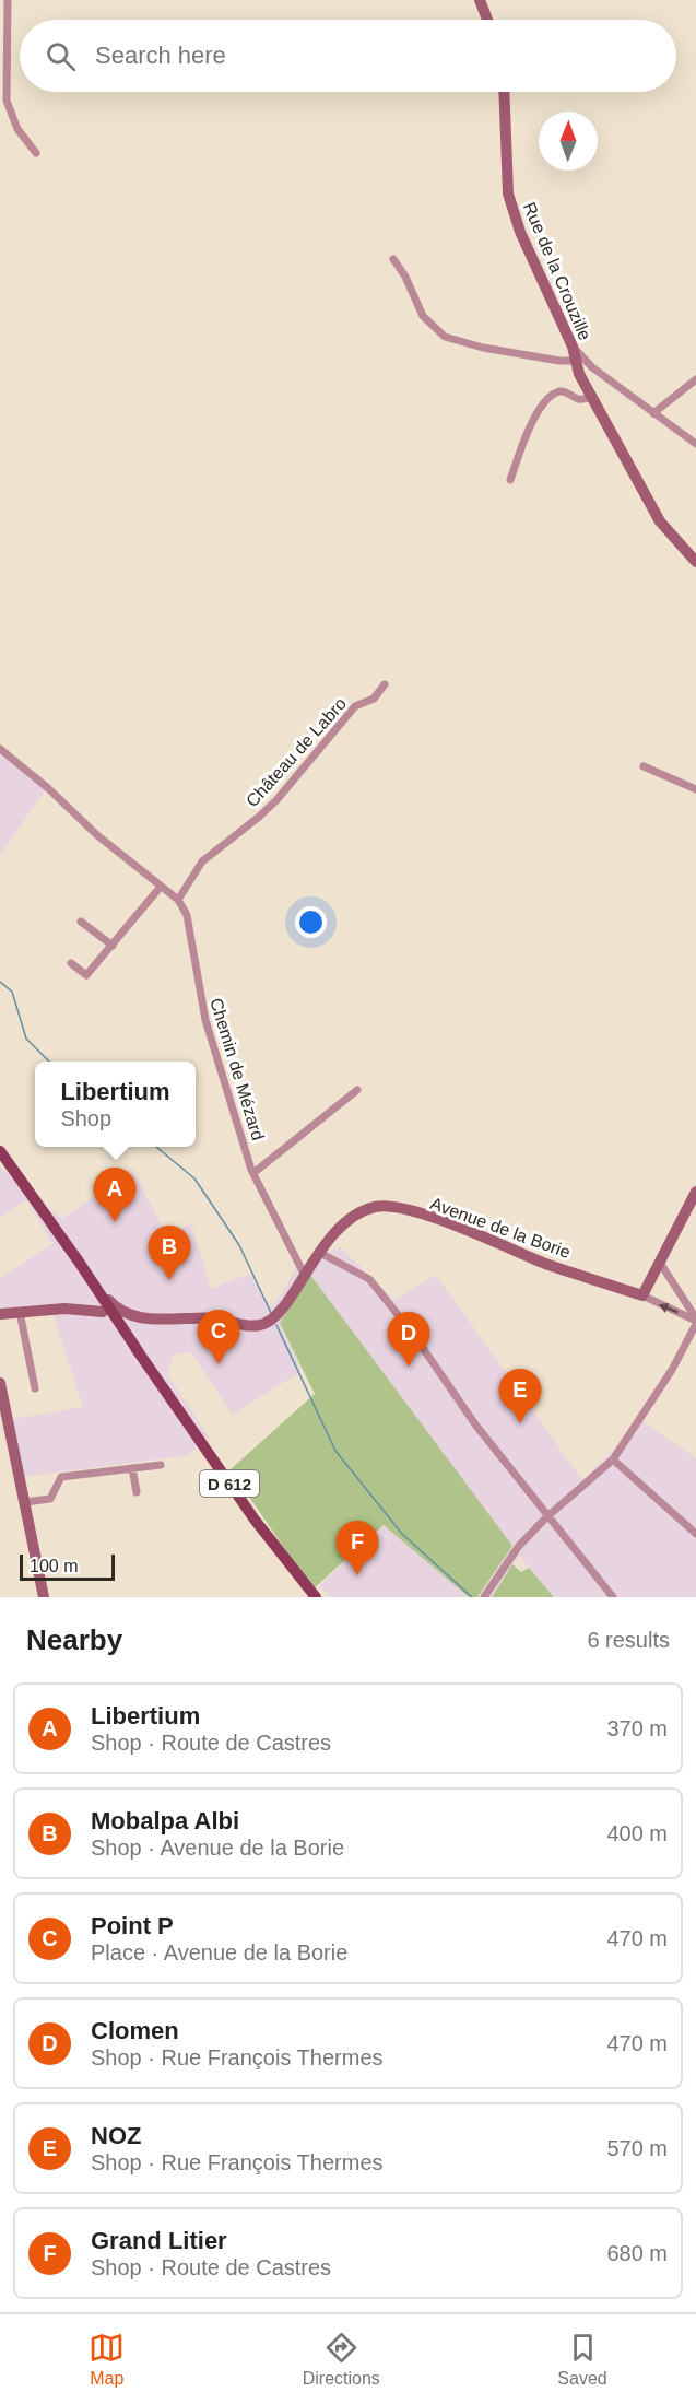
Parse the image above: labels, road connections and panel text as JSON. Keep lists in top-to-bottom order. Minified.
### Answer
{"streets":{"main road":["D 612"],"street":["Rue de la Crouzille","Château de Labro","Chemin de Mézard","Avenue de la Borie"]},"crossings":[["Château de Labro","Chemin de Mézard"],["Chemin de Mézard","Avenue de la Borie"],["Avenue de la Borie","D 612"]],"scale_bar":"100 m","north":"top","page":{"search":"Search here","popup":["Libertium","Shop"],"pins":["A","B","C","D","E","F"],"scale":"100 m","heading":["Nearby","6 results"],"list":[{"mark":"A","name":"Libertium","note":"Shop · Route de Castres","value":"370 m"},{"mark":"B","name":"Mobalpa Albi","note":"Shop · Avenue de la Borie","value":"400 m"},{"mark":"C","name":"Point P","note":"Place · Avenue de la Borie","value":"470 m"},{"mark":"D","name":"Clomen","note":"Shop · Rue François Thermes","value":"470 m"},{"mark":"E","name":"NOZ","note":"Shop · Rue François Thermes","value":"570 m"},{"mark":"F","name":"Grand Litier","note":"Shop · Route de Castres","value":"680 m"}],"nav":["Map","Directions","Saved"]}}
